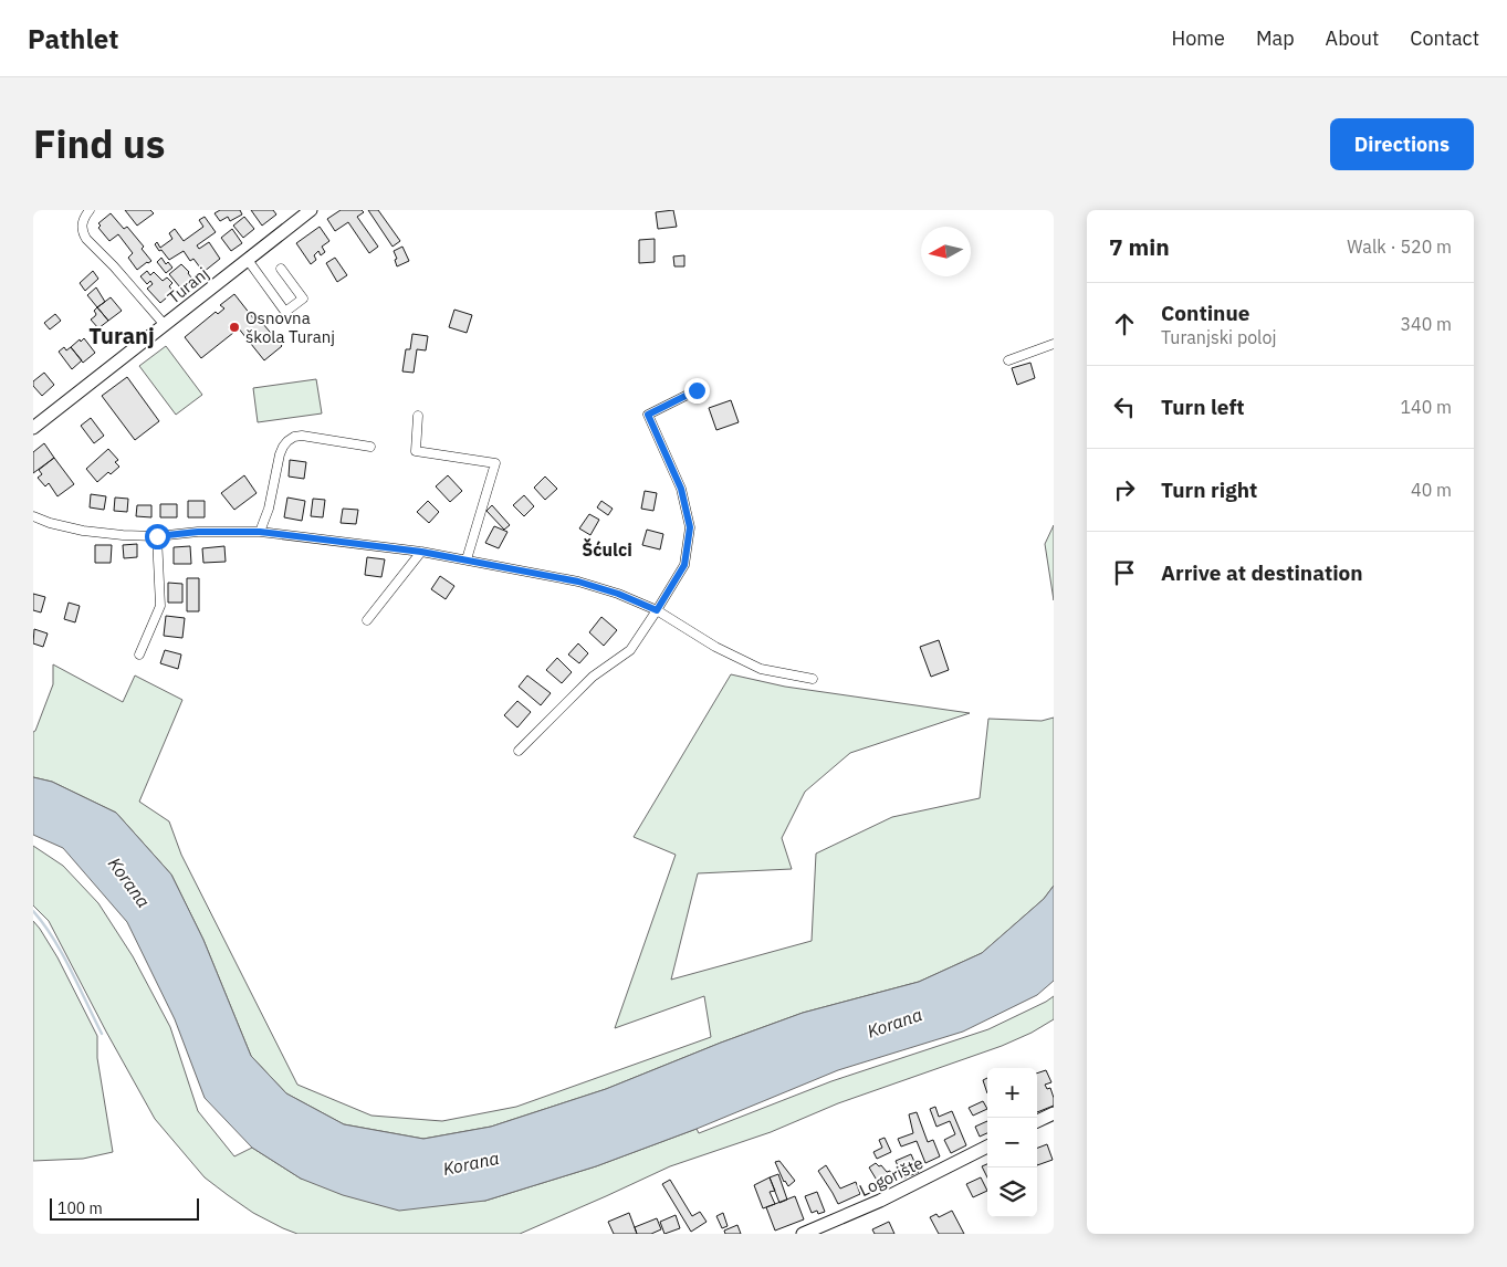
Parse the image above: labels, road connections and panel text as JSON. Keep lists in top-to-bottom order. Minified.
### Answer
{"streets":{"main road":["Turanj","Logorište"]},"districts":["Turanj","Šćulci"],"water":["Korana"],"places":["Osnovna škola Turanj"],"scale_bar":"100 m","north":"left","page":{"header":"Pathlet","nav":["Home","Map","About","Contact"],"title":"Find us","buttons":"Directions","heading":["7 min","Walk · 520 m"],"list":[["Continue","Turanjski poloj","340 m"],["Turn left","140 m"],["Turn right","40 m"],"Arrive at destination"],"map_buttons":["+","−"],"scale":"100 m"}}
